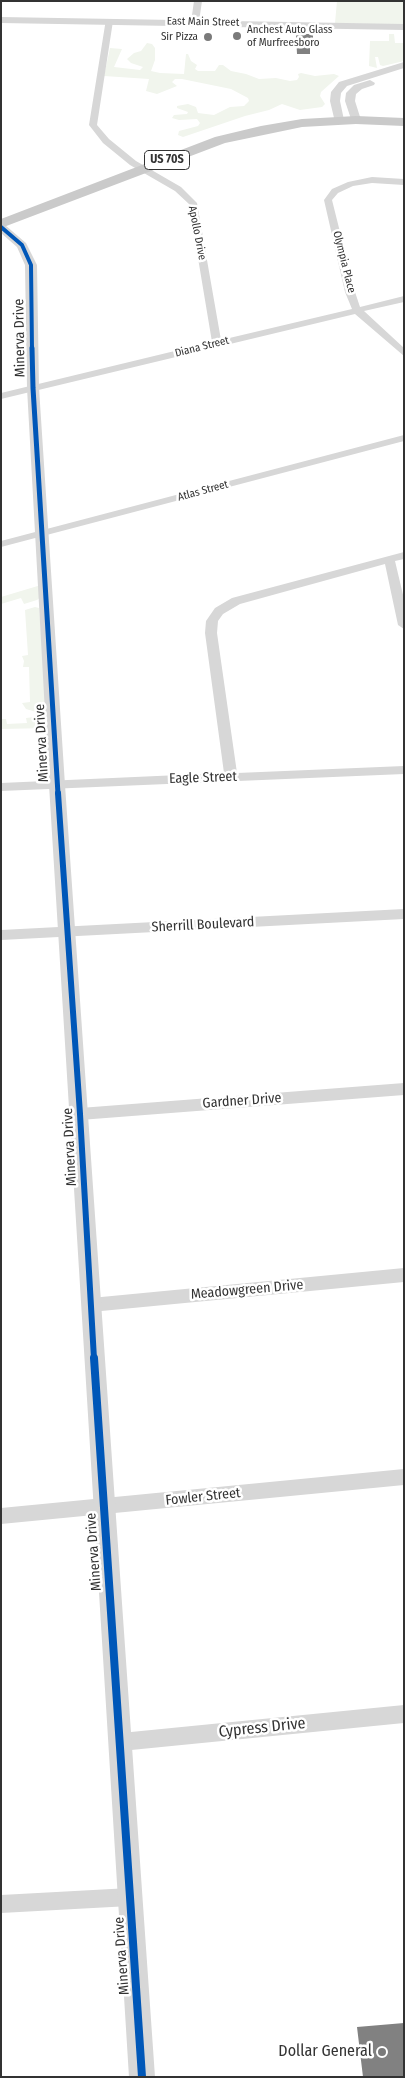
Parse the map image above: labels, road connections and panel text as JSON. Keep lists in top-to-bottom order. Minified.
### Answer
{"streets":{"main road":["US 70S"],"street":["East Main Street","Apollo Drive","Olympia Place","Minerva Drive","Diana Street","Atlas Street","Eagle Street","Sherrill Boulevard","Gardner Drive","Meadowgreen Drive","Fowler Street","Cypress Drive"]},"crossings":[["East Main Street","Apollo Drive"],["US 70S","Apollo Drive"],["US 70S","Minerva Drive"],["Apollo Drive","Diana Street"],["Olympia Place","Diana Street"],["Minerva Drive","Diana Street"],["Minerva Drive","Atlas Street"],["Minerva Drive","Eagle Street"],["Minerva Drive","Sherrill Boulevard"],["Minerva Drive","Gardner Drive"],["Minerva Drive","Meadowgreen Drive"],["Minerva Drive","Fowler Street"],["Minerva Drive","Cypress Drive"]],"places":["Anchest Auto Glass of Murfreesboro","Sir Pizza","Dollar General"]}
